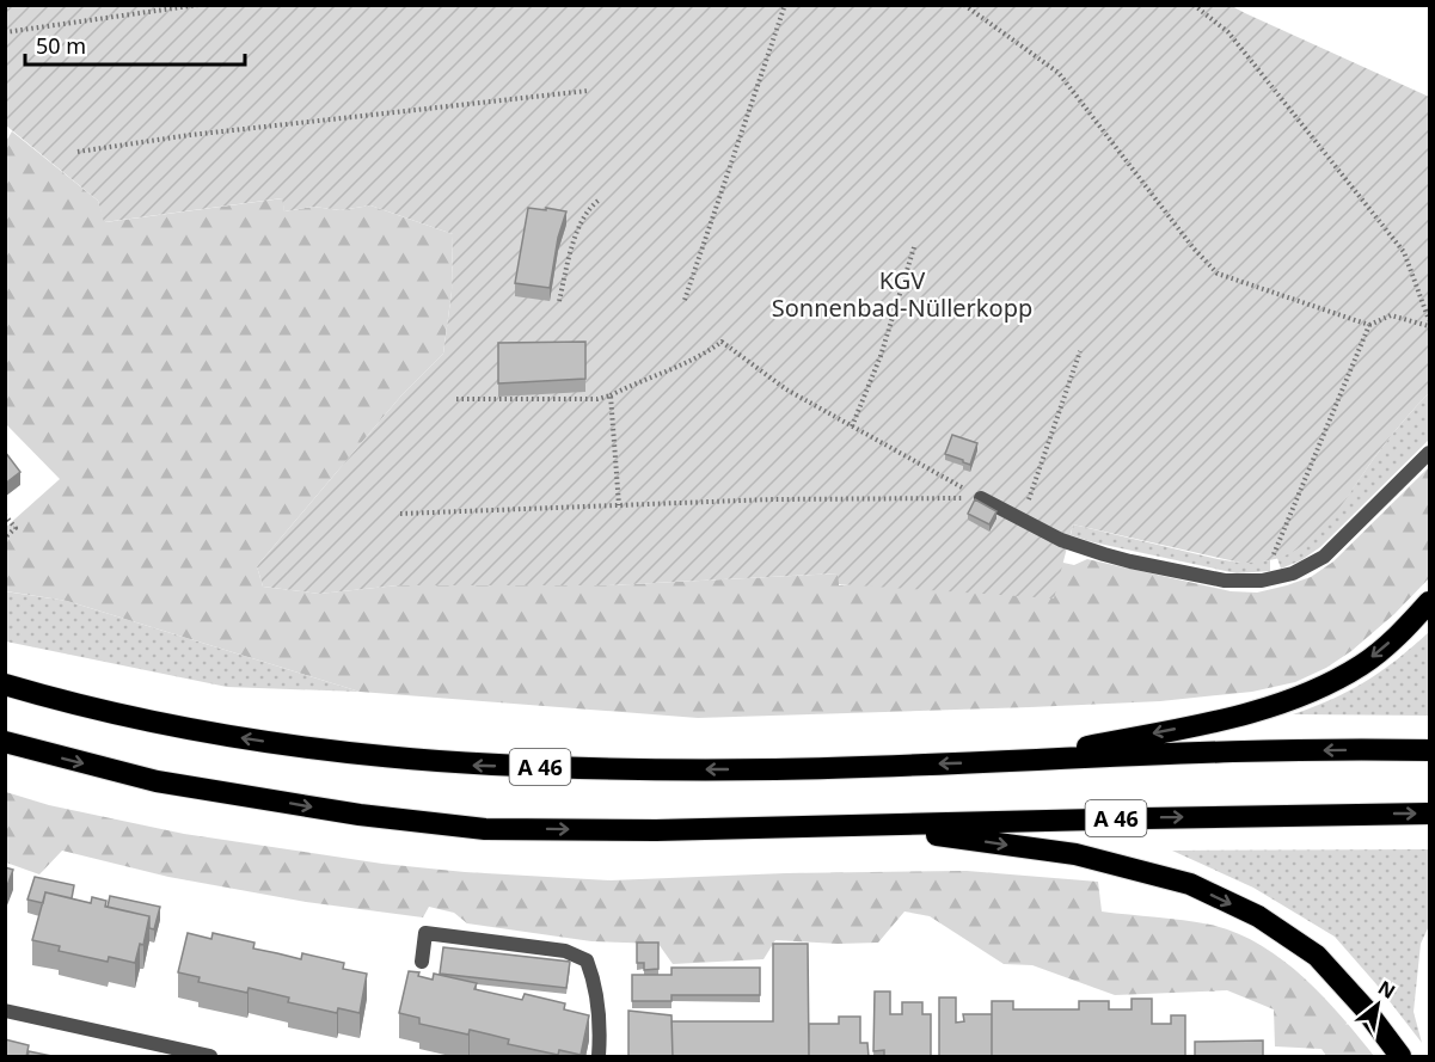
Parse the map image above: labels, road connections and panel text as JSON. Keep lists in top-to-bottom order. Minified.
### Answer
{"streets":{"highway":["A 46"]},"parks":["KGV Sonnenbad-Nüllerkopp"],"scale_bar":"50 m","north":"top right"}
